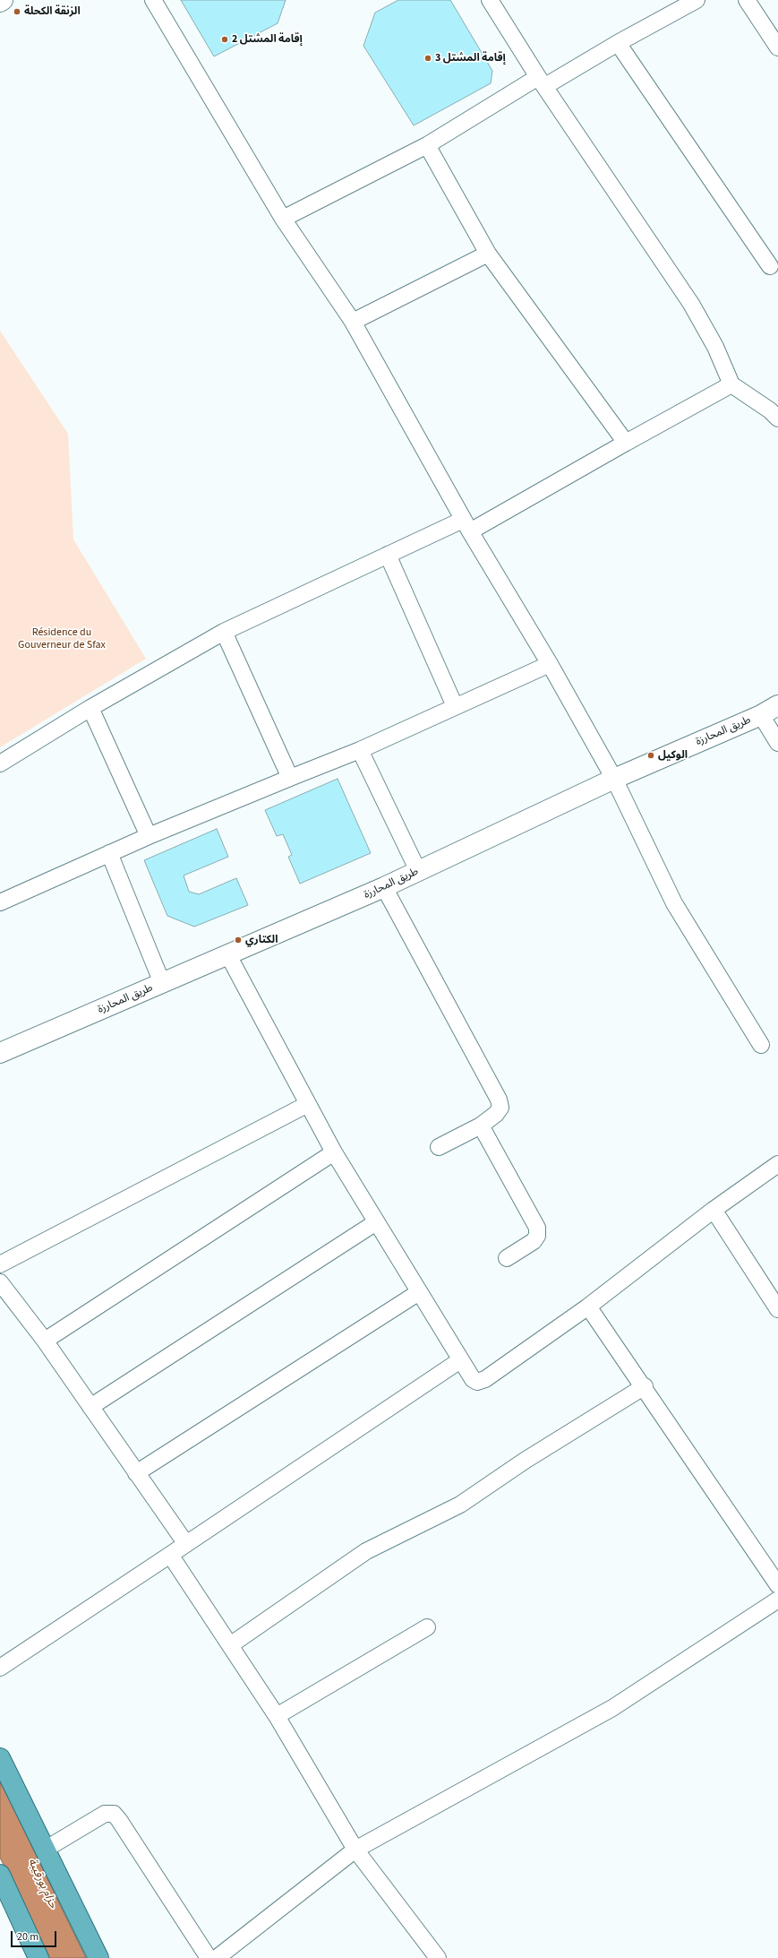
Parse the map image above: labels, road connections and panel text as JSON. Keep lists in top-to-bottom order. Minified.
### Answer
{"streets":{"main road":["طريق المحارزة"]},"water":["حزام بورقيبة"],"parks":["Résidence du Gouverneur de Sfax"],"places":["الزنقة الكحلة","إقامة المشتل 2","إقامة المشتل 3","الوكيل","الكتاري"],"scale_bar":"20 m"}
